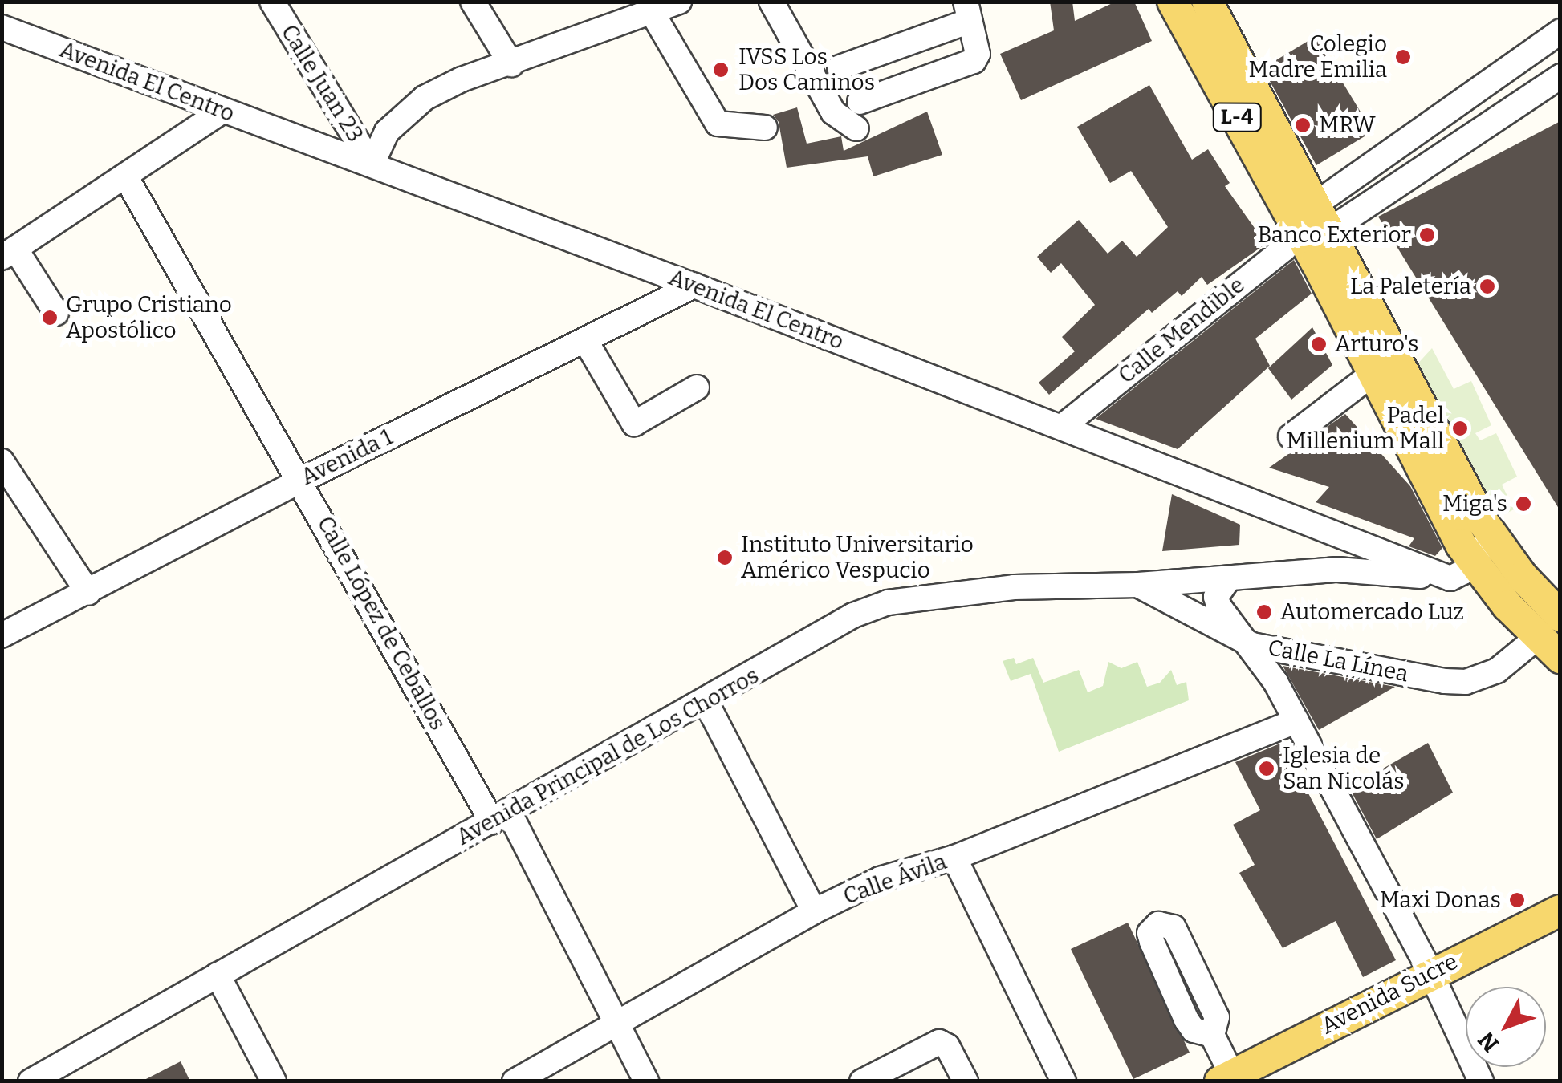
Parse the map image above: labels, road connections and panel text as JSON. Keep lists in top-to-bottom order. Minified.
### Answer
{"streets":{"main road":["L-4","Avenida Sucre"],"street":["Avenida El Centro","Calle Juan 23","Calle Mendible","Avenida 1","Calle López de Ceballos","Calle La Línea","Avenida Principal de Los Chorros","Calle Ávila"]},"crossings":[["Avenida El Centro","Calle Juan 23"],["Avenida El Centro","Calle Mendible"],["Avenida El Centro","Avenida 1"],["Avenida El Centro","Avenida Principal de Los Chorros"],["L-4","Calle Mendible"],["L-4","Calle La Línea"],["L-4","Avenida Principal de Los Chorros"],["Avenida 1","Calle López de Ceballos"],["Calle López de Ceballos","Avenida Principal de Los Chorros"],["Calle López de Ceballos","Calle Ávila"],["Calle La Línea","Avenida Principal de Los Chorros"]],"places":["Colegio Madre Emilia","IVSS Los Dos Caminos","MRW","Banco Exterior","La Paletería","Grupo Cristiano Apostólico","Arturo's","Padel Millenium Mall","Miga's","Instituto Universitario Américo Vespucio","Automercado Luz","Iglesia de San Nicolás","Maxi Donas"],"north":"bottom left"}
